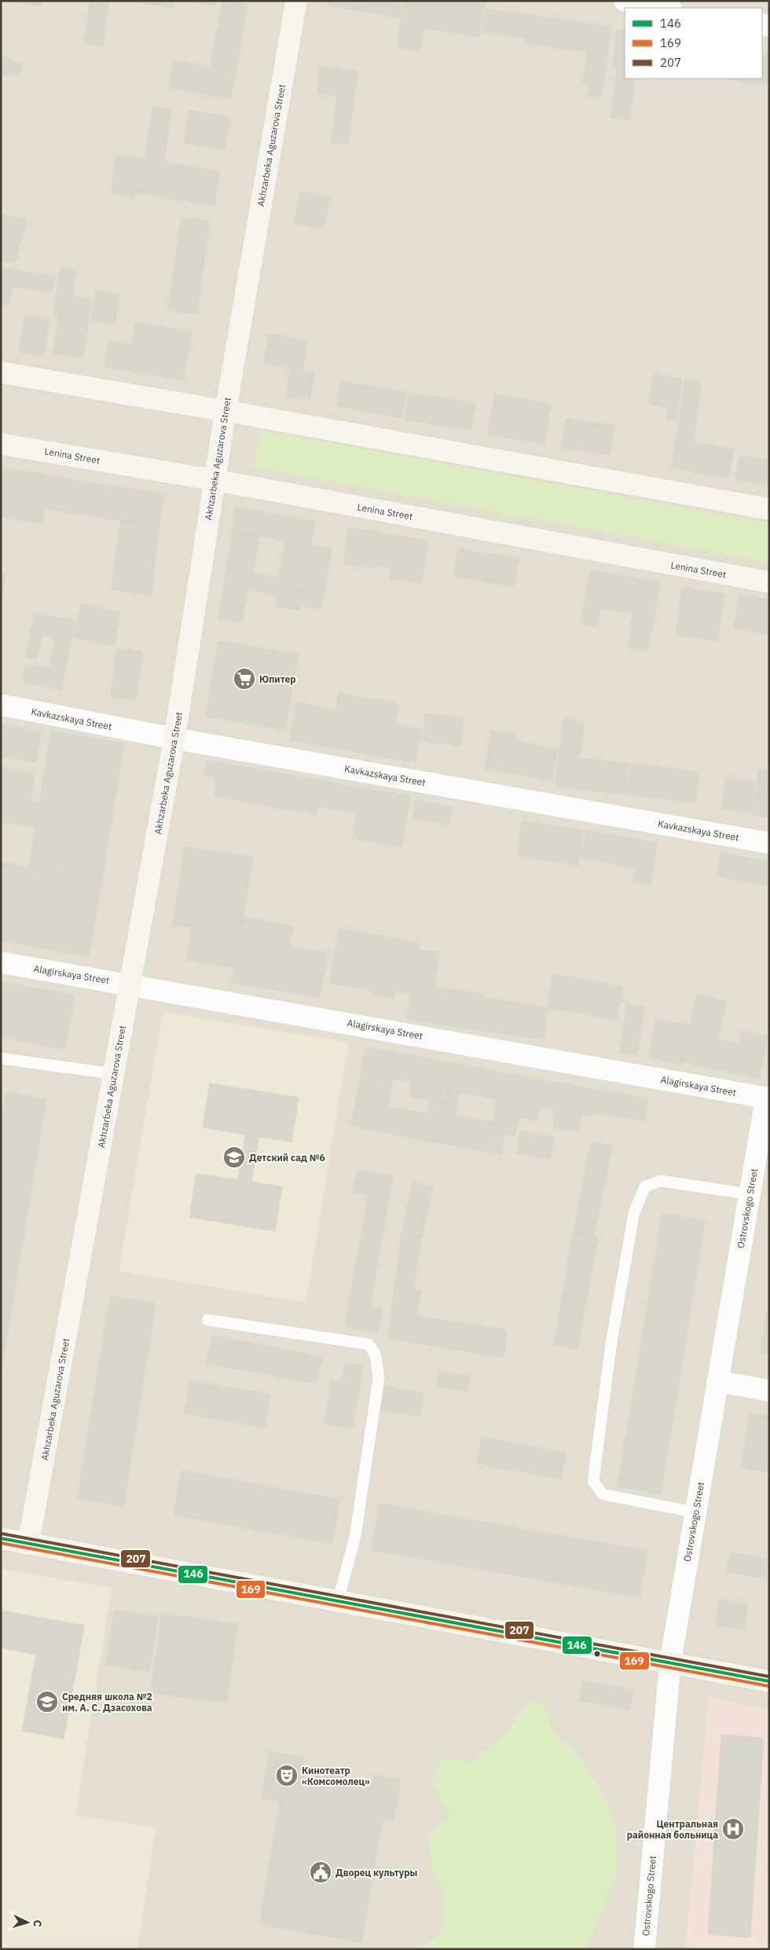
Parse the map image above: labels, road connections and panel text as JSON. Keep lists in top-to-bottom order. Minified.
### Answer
{"streets":{"street":["Akhzarbeka Aguzarova Street","Lenina Street","Kavkazskaya Street","Alagirskaya Street","Ostrovskogo Street"]},"crossings":[["Akhzarbeka Aguzarova Street","Lenina Street"],["Akhzarbeka Aguzarova Street","Kavkazskaya Street"],["Akhzarbeka Aguzarova Street","Alagirskaya Street"],["Alagirskaya Street","Ostrovskogo Street"]],"places":{"supermarket":["Юпитер"],"school or university":["Детский сад №6","Средняя школа №2 им. А. С. Дзасохова"],"theatre":["Кинотеатр «Комсомолец»"],"hospital":["Центральная районная больница"],"public building":["Дворец культуры"]},"lines":["transit line 207","transit line 146","transit line 169"],"legend":["146","169","207"],"north":"right"}
